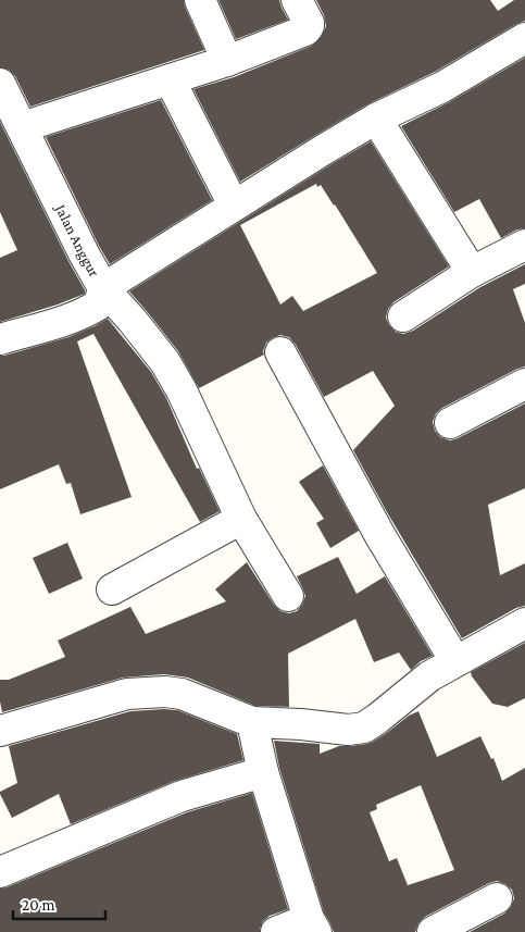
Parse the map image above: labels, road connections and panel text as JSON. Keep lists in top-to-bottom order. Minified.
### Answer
{"streets":{"street":["Jalan Anggur"]},"scale_bar":"20 m"}
